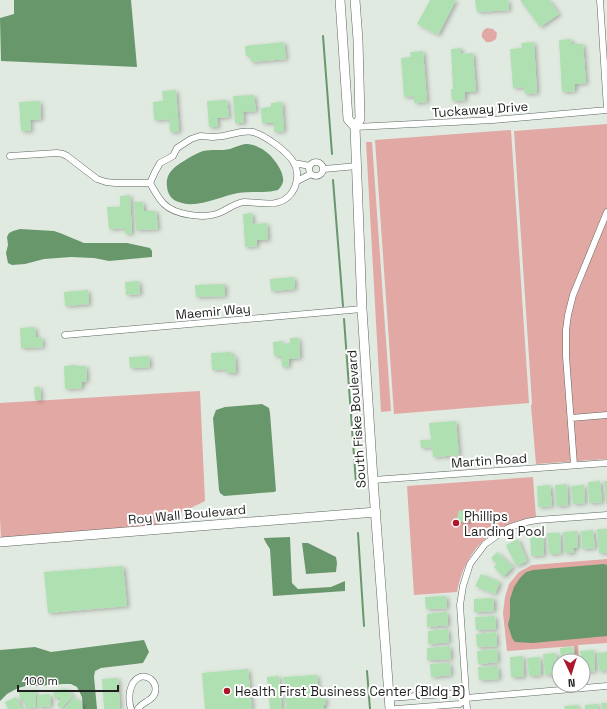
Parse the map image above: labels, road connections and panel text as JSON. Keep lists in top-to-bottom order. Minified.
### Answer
{"streets":{"main road":["South Fiske Boulevard","Roy Wall Boulevard"],"street":["Tuckaway Drive","Maemir Way","Martin Road"]},"crossings":[["Tuckaway Drive","South Fiske Boulevard"],["Maemir Way","South Fiske Boulevard"],["South Fiske Boulevard","Martin Road"],["South Fiske Boulevard","Roy Wall Boulevard"]],"places":["Phillips Landing Pool","Health First Business Center (Bldg B)"],"scale_bar":"100 m","north":"bottom"}
